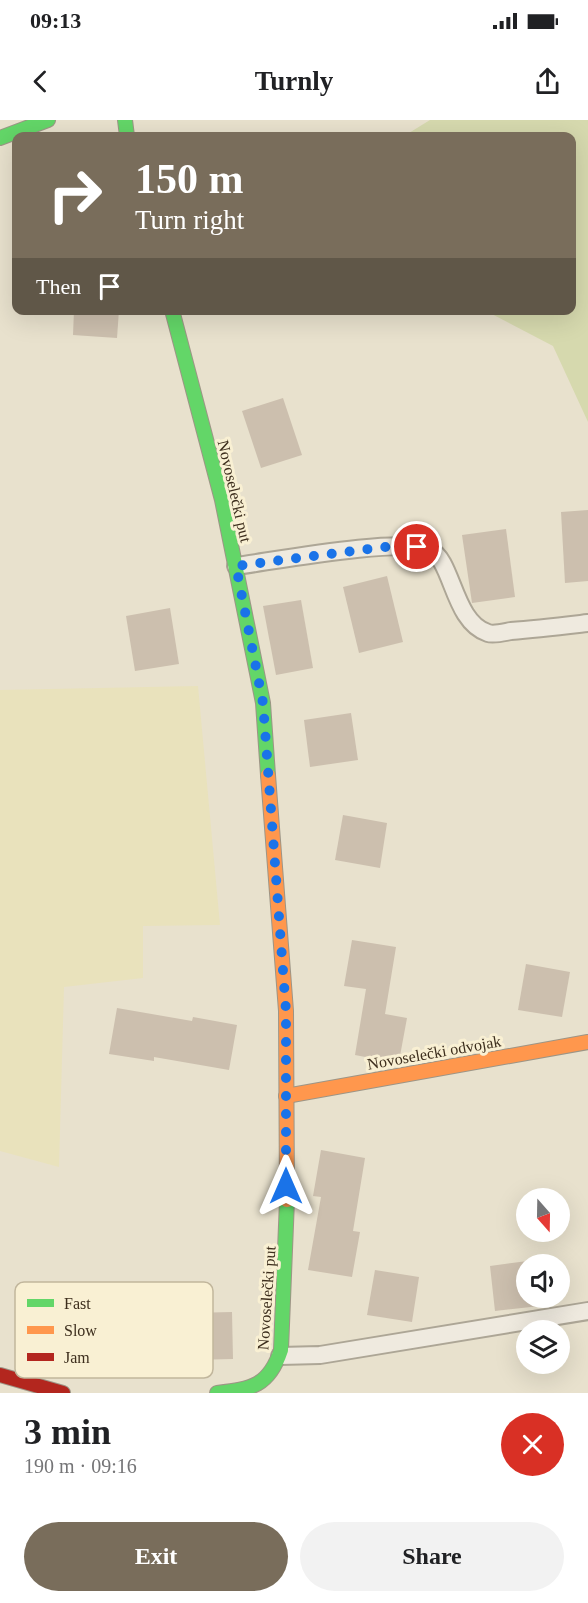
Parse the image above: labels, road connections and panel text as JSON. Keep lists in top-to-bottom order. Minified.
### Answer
{"streets":{"street":["Novoselečki put","Novoselečki odvojak"]},"crossings":[["Novoselečki put","Novoselečki odvojak"]],"legend":["Fast","Slow","Jam"],"north":"bottom","page":{"status":"09:13","header":"Turnly","turn":["150 m","Turn right"],"then":"Then","heading":["3 min","190 m · 09:16"],"buttons":["Exit","Share"]}}
